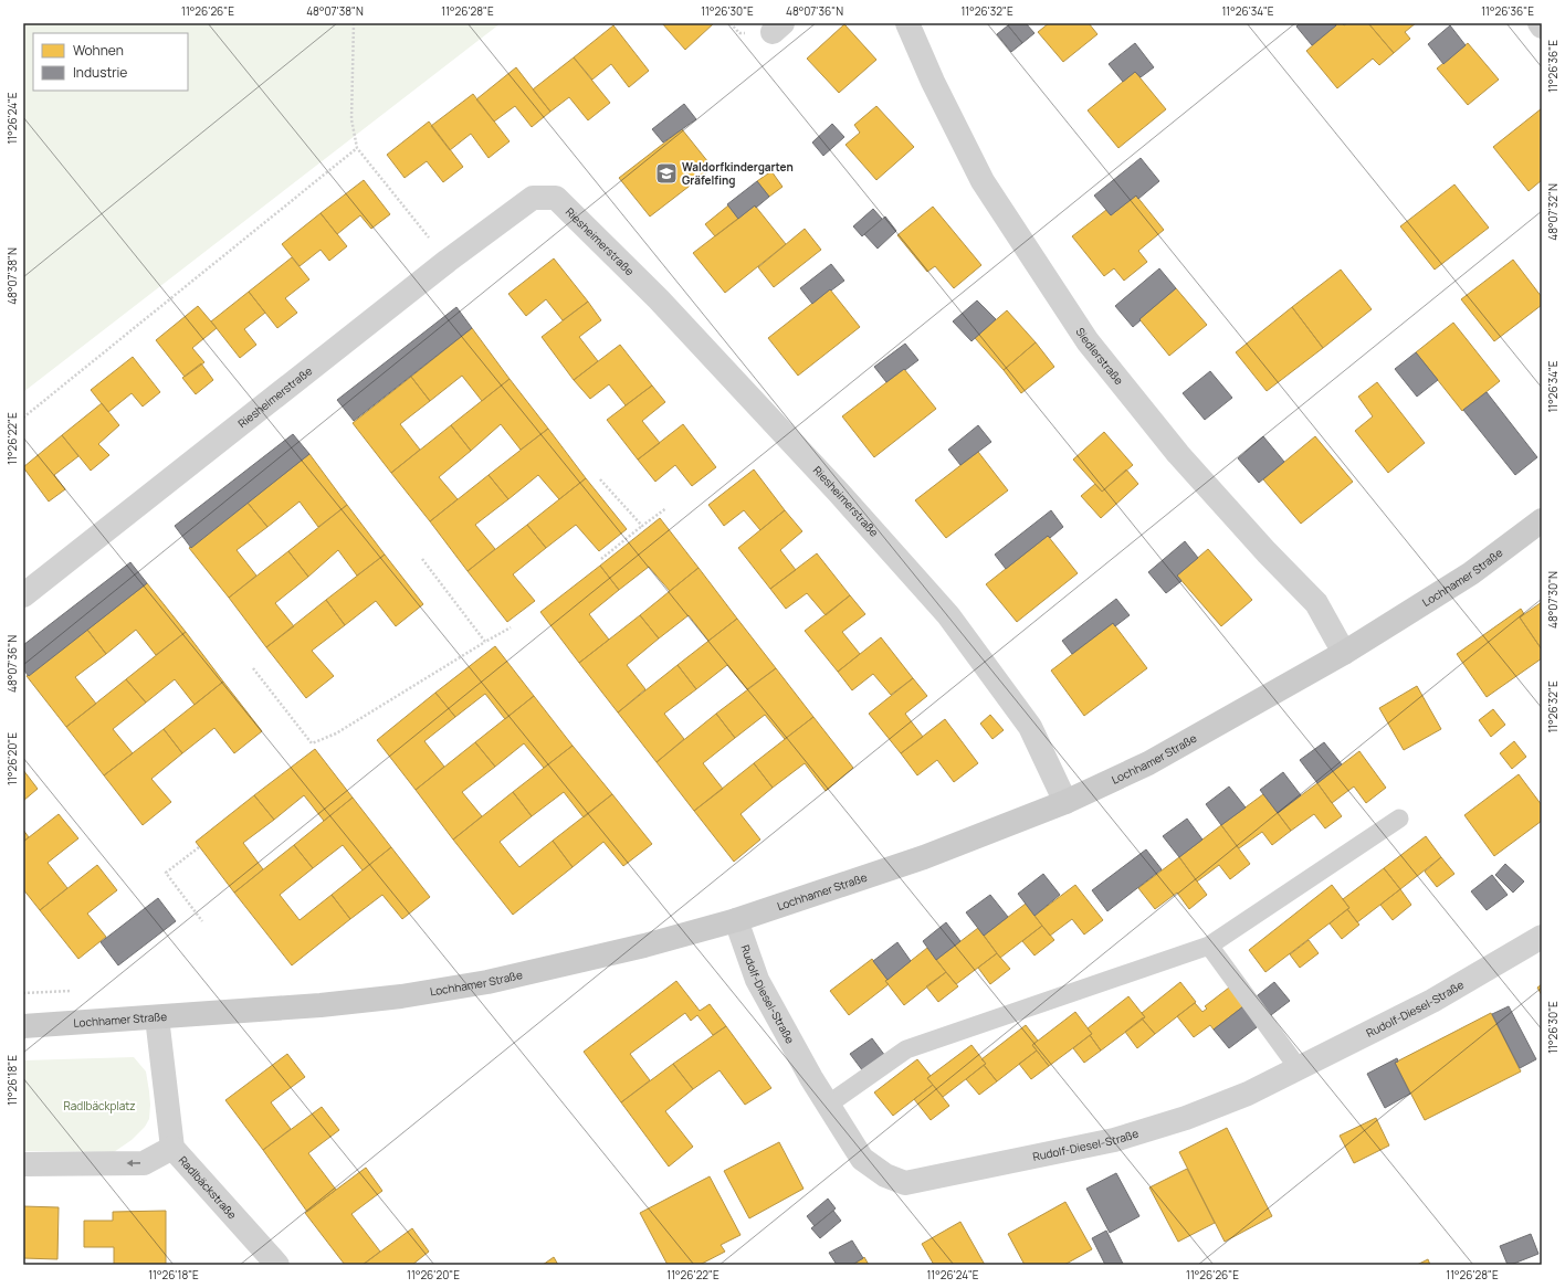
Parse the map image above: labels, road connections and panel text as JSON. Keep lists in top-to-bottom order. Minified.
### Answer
{"streets":{"street":["Riesheimerstraße","Siedlerstraße","Lochhamer Straße","Rudolf-Diesel-Straße","Radlbäckstraße"]},"crossings":[["Riesheimerstraße","Lochhamer Straße"],["Siedlerstraße","Lochhamer Straße"],["Lochhamer Straße","Rudolf-Diesel-Straße"],["Lochhamer Straße","Radlbäckstraße"]],"parks":["Radlbäckplatz"],"places":{"school or university":["Waldorfkindergarten Gräfelfing"]},"legend":["Wohnen","Industrie"],"coordinates":["11°26'26\"E","48°07'38\"N","11°26'28\"E","11°26'30\"E","48°07'36\"N","11°26'32\"E","11°26'34\"E","11°26'36\"E","11°26'24\"E","48°07'32\"N","11°26'22\"E","48°07'30\"N","11°26'20\"E","11°26'18\"E"]}
